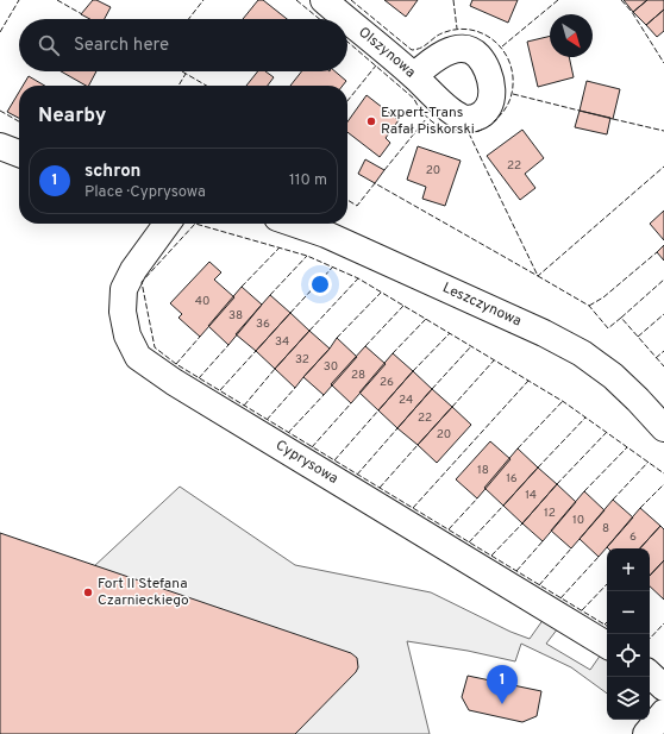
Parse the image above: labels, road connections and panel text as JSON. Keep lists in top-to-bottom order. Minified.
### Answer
{"streets":{"street":["Olszynowa","Leszczynowa","Cyprysowa"]},"places":["Expert-Trans Rafał Piskorski","Fort II Stefana Czarnieckiego"],"house_numbers":["22","20","40","38","36","34","32","30","28","26","24","22","20","18","16","14","12","10","8","6"],"north":"bottom right","page":{"search":"Search here","heading":"Nearby","list":[{"mark":"1","name":"schron","note":"Place · Cyprysowa","value":"110 m"}],"map_buttons":["+","−"],"pins":"1"}}
